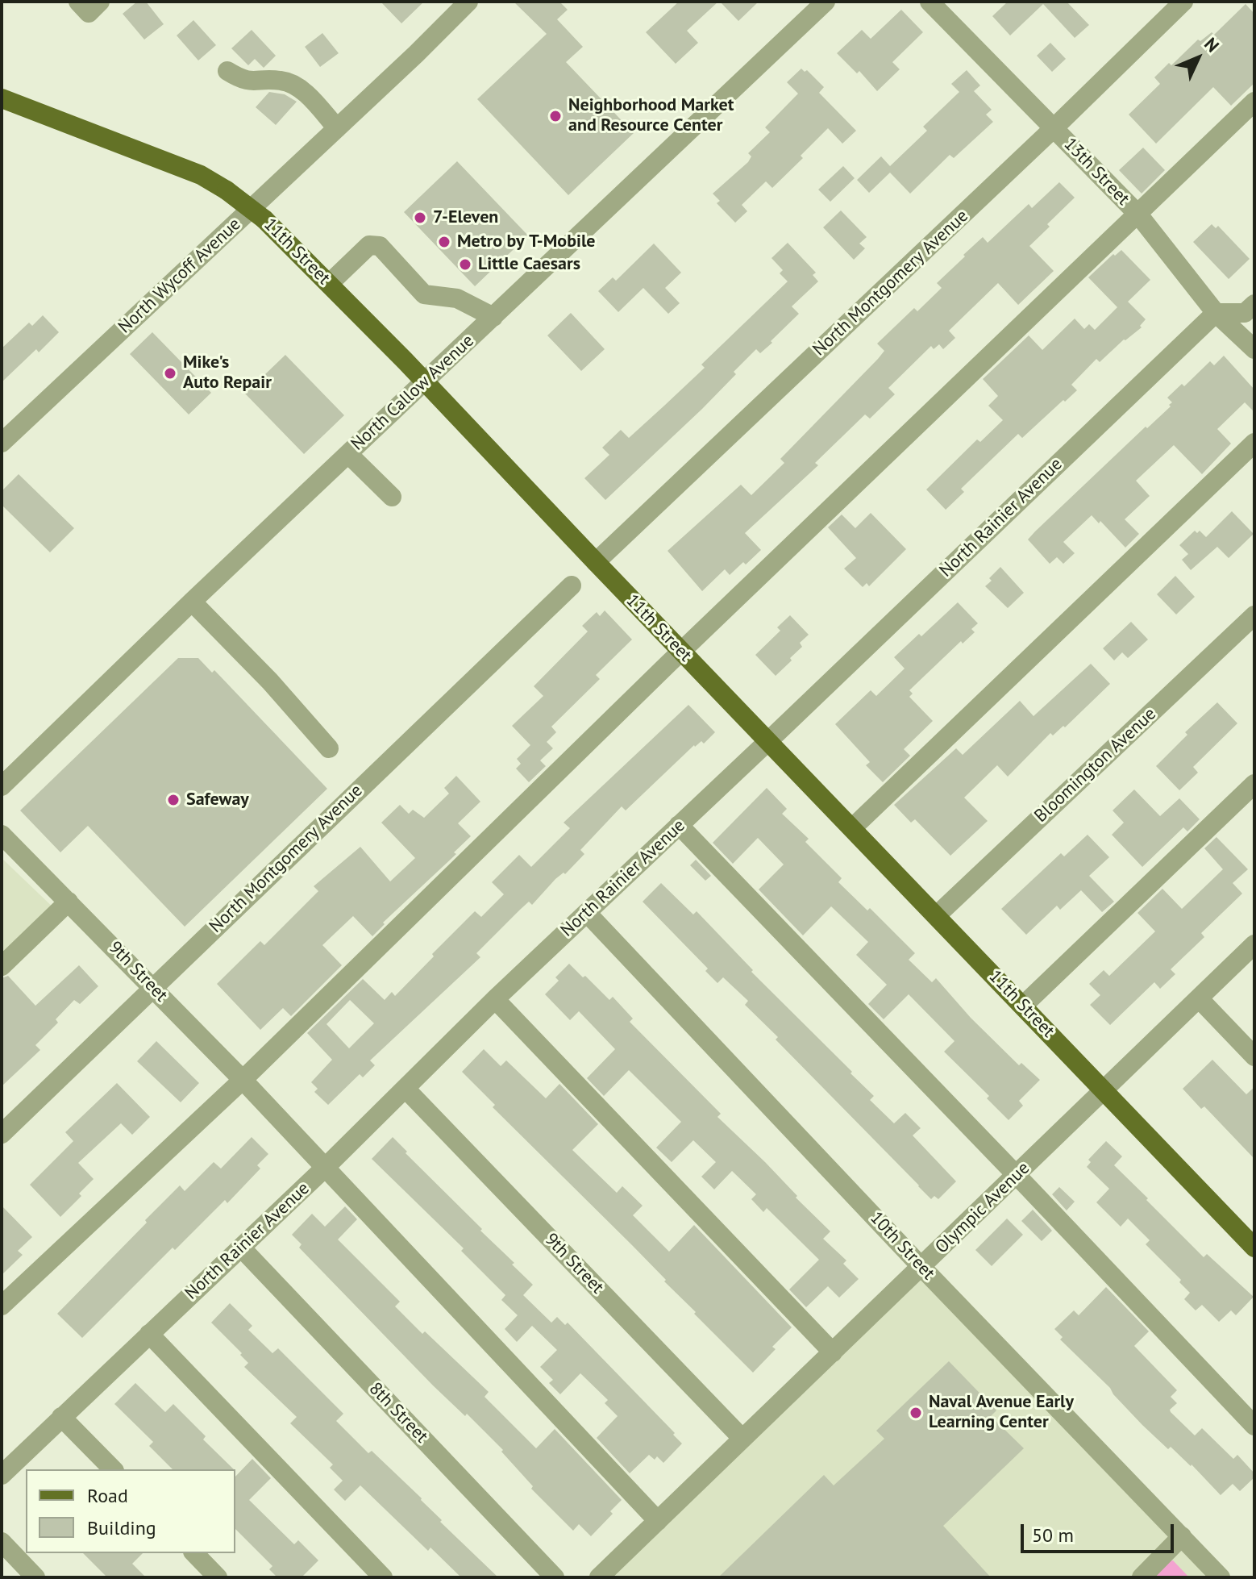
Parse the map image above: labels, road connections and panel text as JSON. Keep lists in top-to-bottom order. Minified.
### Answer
{"streets":{"main road":["11th Street"],"street":["13th Street","North Wycoff Avenue","North Montgomery Avenue","North Callow Avenue","North Rainier Avenue","Bloomington Avenue","9th Street","Olympic Avenue","10th Street","8th Street"]},"crossings":[["13th Street","North Montgomery Avenue"],["13th Street","North Rainier Avenue"],["11th Street","North Montgomery Avenue"],["11th Street","North Callow Avenue"],["11th Street","North Rainier Avenue"],["11th Street","Bloomington Avenue"],["11th Street","Olympic Avenue"],["North Montgomery Avenue","9th Street"],["North Rainier Avenue","9th Street"],["North Rainier Avenue","10th Street"],["North Rainier Avenue","8th Street"],["9th Street","Olympic Avenue"],["Olympic Avenue","10th Street"]],"places":["Neighborhood Market and Resource Center","7-Eleven","Metro by T-Mobile","Little Caesars","Mike's Auto Repair","Safeway","Naval Avenue Early Learning Center"],"legend":["Road","Building"],"scale_bar":"50 m","north":"top right"}
